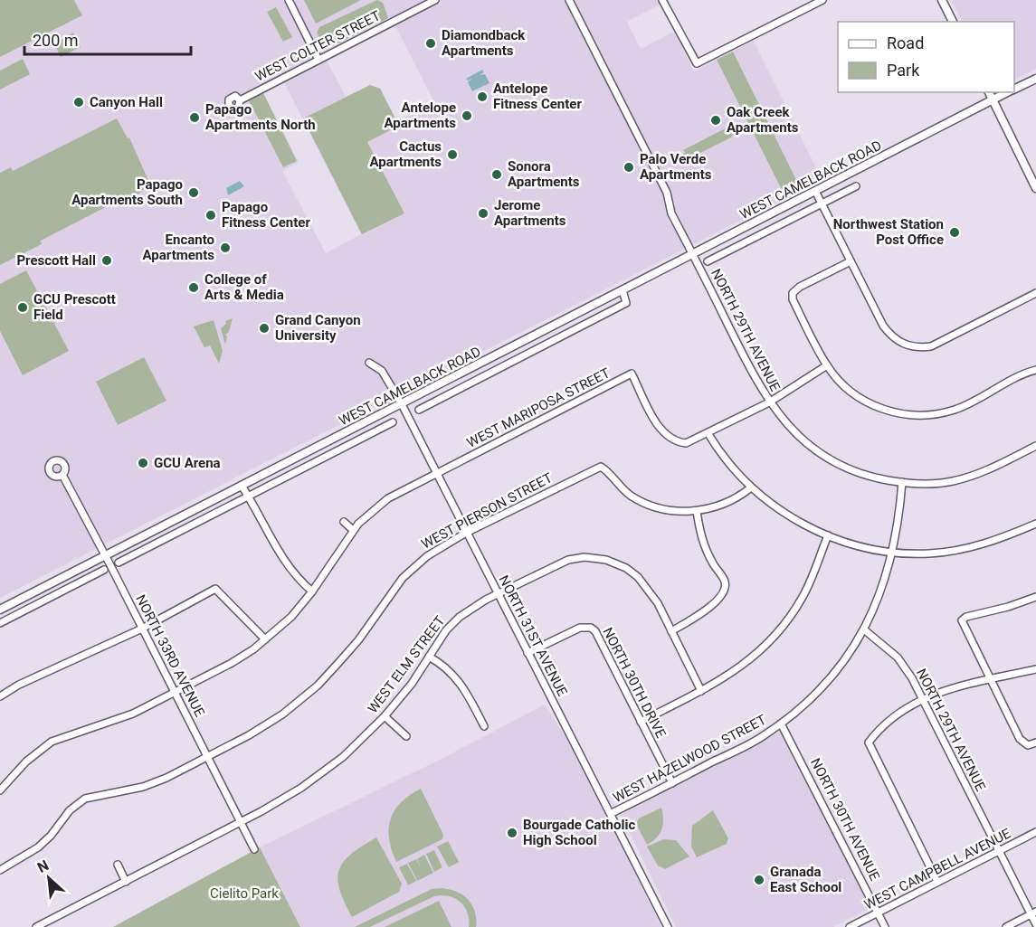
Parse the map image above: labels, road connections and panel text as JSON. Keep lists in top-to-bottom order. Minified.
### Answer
{"streets":{"main road":["WEST CAMELBACK ROAD"],"street":["WEST COLTER STREET","NORTH 29TH AVENUE","WEST MARIPOSA STREET","WEST PIERSON STREET","NORTH 31ST AVENUE","NORTH 33RD AVENUE","WEST ELM STREET","NORTH 30TH DRIVE","WEST HAZELWOOD STREET","NORTH 30TH AVENUE","WEST CAMPBELL AVENUE"]},"crossings":[["WEST CAMELBACK ROAD","NORTH 29TH AVENUE"],["WEST CAMELBACK ROAD","NORTH 31ST AVENUE"],["WEST CAMELBACK ROAD","NORTH 33RD AVENUE"],["NORTH 29TH AVENUE","WEST MARIPOSA STREET"],["NORTH 29TH AVENUE","WEST HAZELWOOD STREET"],["NORTH 29TH AVENUE","WEST CAMPBELL AVENUE"],["WEST MARIPOSA STREET","NORTH 31ST AVENUE"],["WEST MARIPOSA STREET","NORTH 33RD AVENUE"],["WEST PIERSON STREET","NORTH 31ST AVENUE"],["WEST PIERSON STREET","NORTH 33RD AVENUE"],["NORTH 31ST AVENUE","WEST ELM STREET"],["NORTH 31ST AVENUE","NORTH 30TH DRIVE"],["NORTH 31ST AVENUE","WEST HAZELWOOD STREET"],["NORTH 33RD AVENUE","WEST ELM STREET"],["NORTH 30TH DRIVE","WEST HAZELWOOD STREET"],["WEST HAZELWOOD STREET","NORTH 30TH AVENUE"],["NORTH 30TH AVENUE","WEST CAMPBELL AVENUE"]],"parks":["Cielito Park"],"places":["Diamondback Apartments","Antelope Fitness Center","Canyon Hall","Antelope Apartments","Papago Apartments North","Oak Creek Apartments","Cactus Apartments","Palo Verde Apartments","Sonora Apartments","Papago Apartments South","Jerome Apartments","Papago Fitness Center","Northwest Station Post Office","Encanto Apartments","Prescott Hall","College of Arts & Media","GCU Prescott Field","Grand Canyon University","GCU Arena","Bourgade Catholic High School","Granada East School"],"legend":["Road","Park"],"scale_bar":"200 m","north":"top left"}
